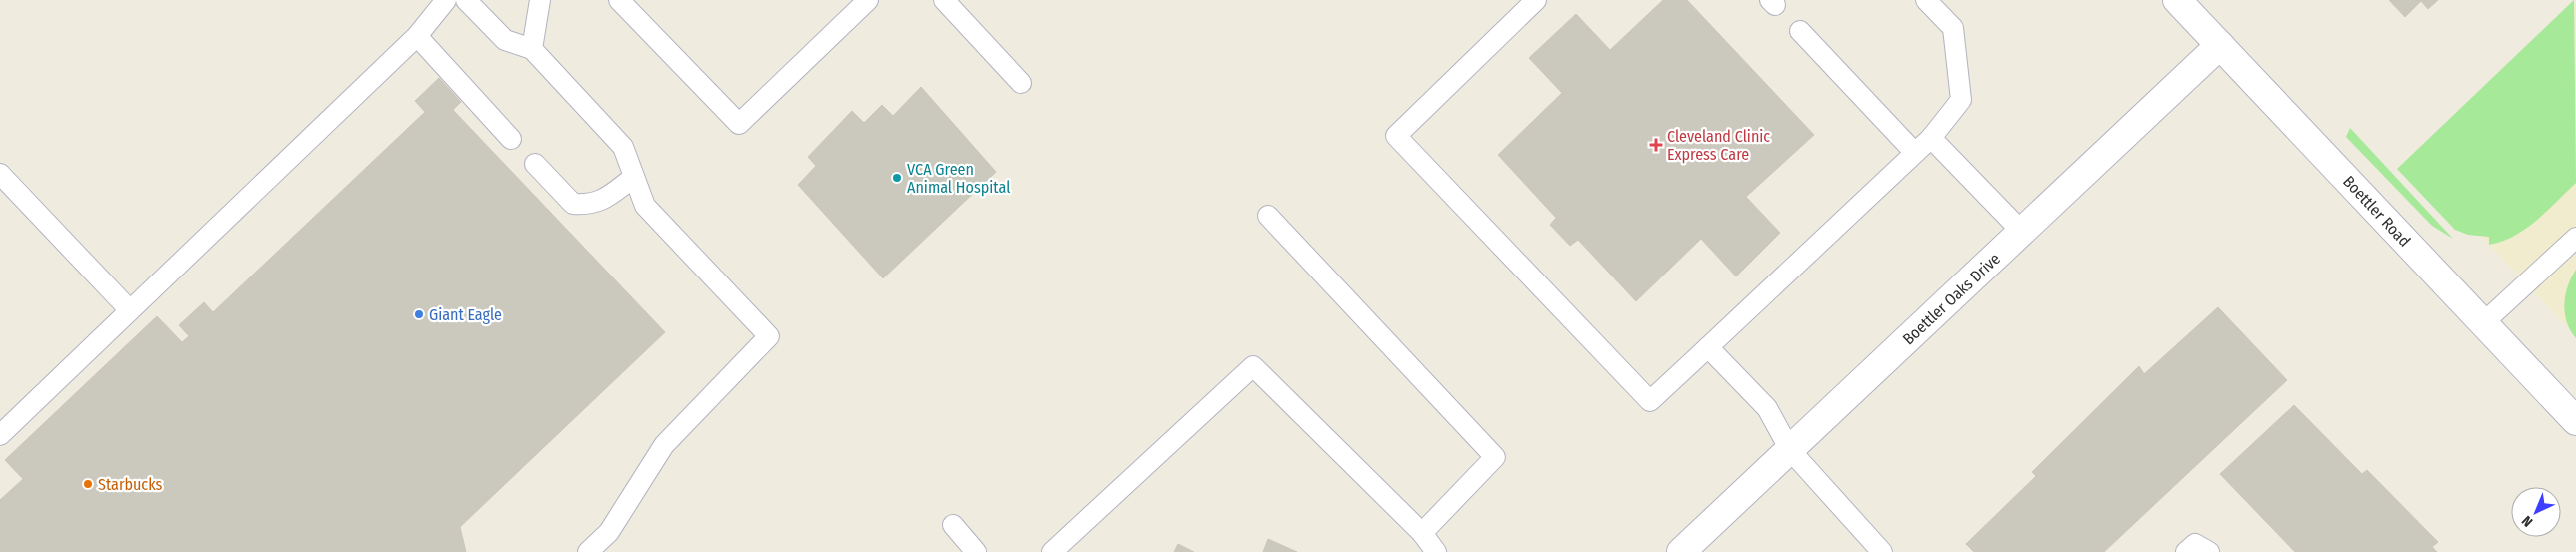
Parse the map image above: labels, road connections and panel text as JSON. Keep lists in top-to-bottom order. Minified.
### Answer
{"streets":{"street":["Boettler Road","Boettler Oaks Drive"]},"crossings":[["Boettler Road","Boettler Oaks Drive"]],"places":{"health":["Cleveland Clinic Express Care"],"other":["VCA Green Animal Hospital","Giant Eagle","Starbucks"]},"north":"bottom left"}
